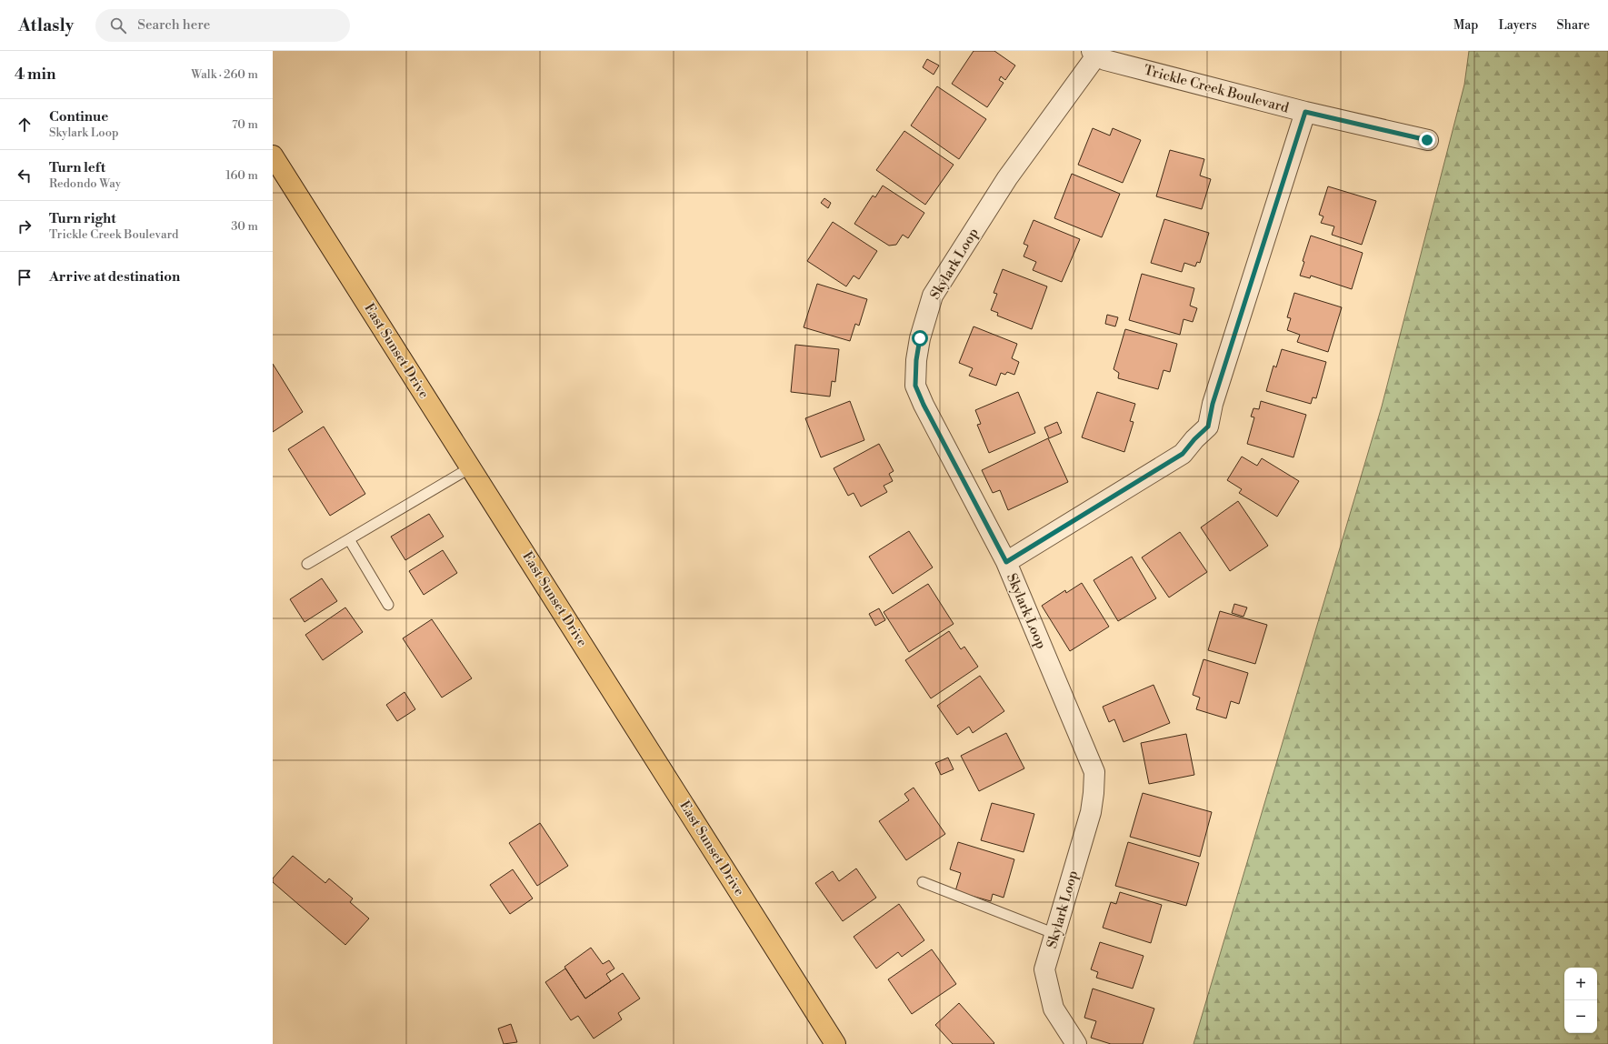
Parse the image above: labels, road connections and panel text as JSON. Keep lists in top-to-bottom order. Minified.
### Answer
{"streets":{"main road":["East Sunset Drive"],"street":["Trickle Creek Boulevard","Skylark Loop"]},"crossings":[["Trickle Creek Boulevard","Skylark Loop"]],"page":{"header":"Atlasly","search":"Search here","nav":["Map","Layers","Share"],"heading":["4 min","Walk · 260 m"],"list":[["Continue","Skylark Loop","70 m"],["Turn left","Redondo Way","160 m"],["Turn right","Trickle Creek Boulevard","30 m"],"Arrive at destination"],"map_buttons":["+","−"]}}
